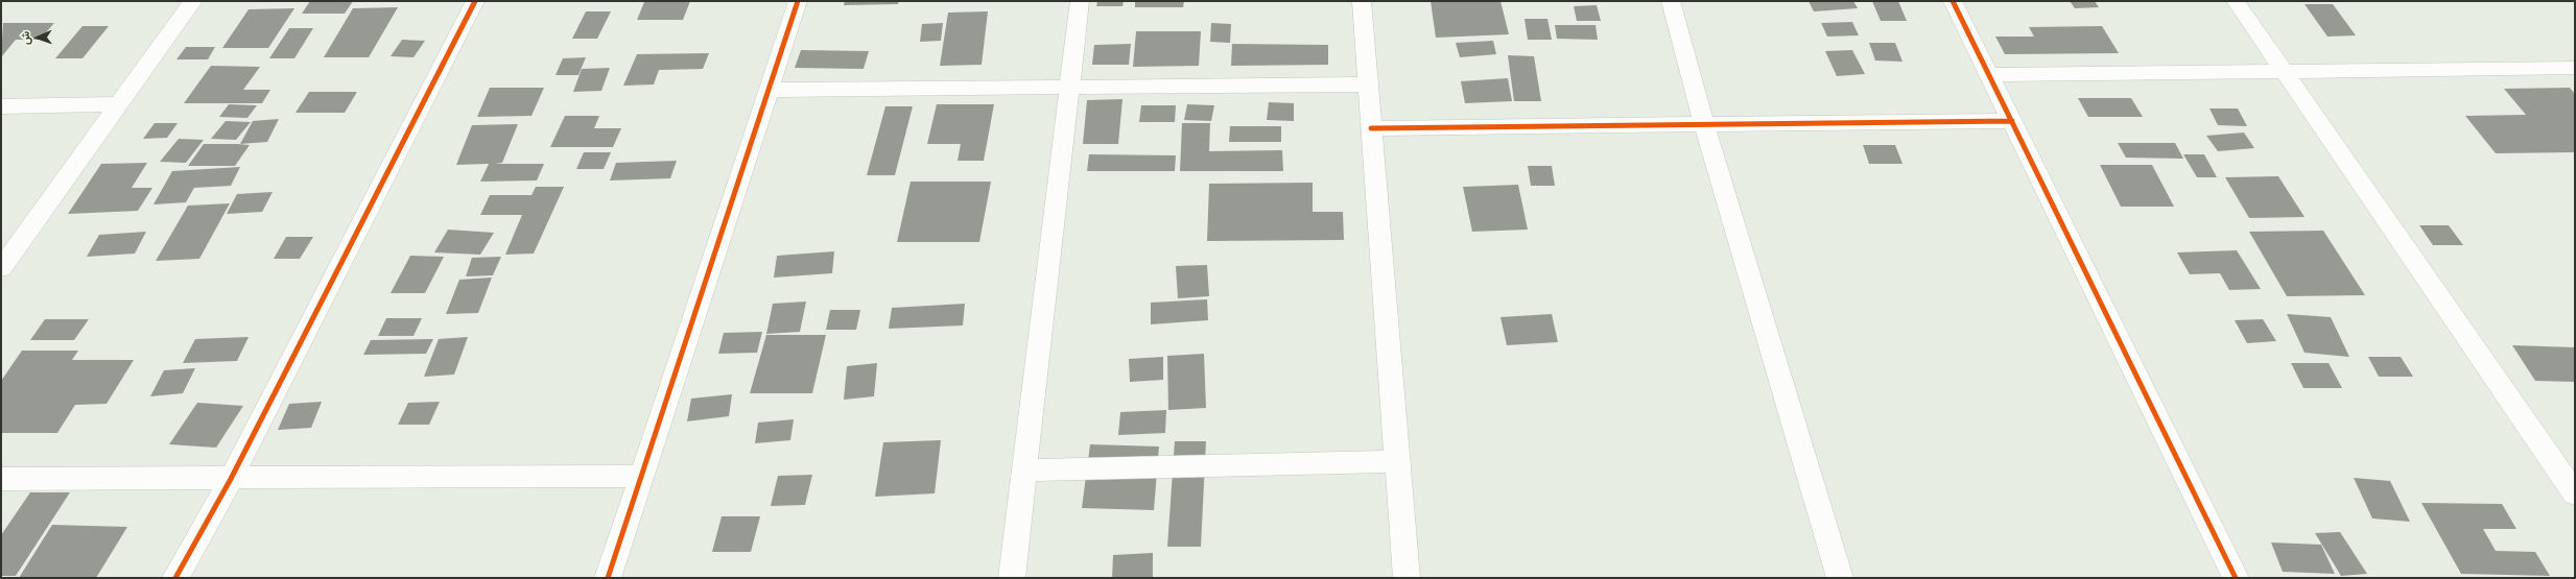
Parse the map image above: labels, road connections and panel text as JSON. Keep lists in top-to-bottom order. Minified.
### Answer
{"north":"left"}
